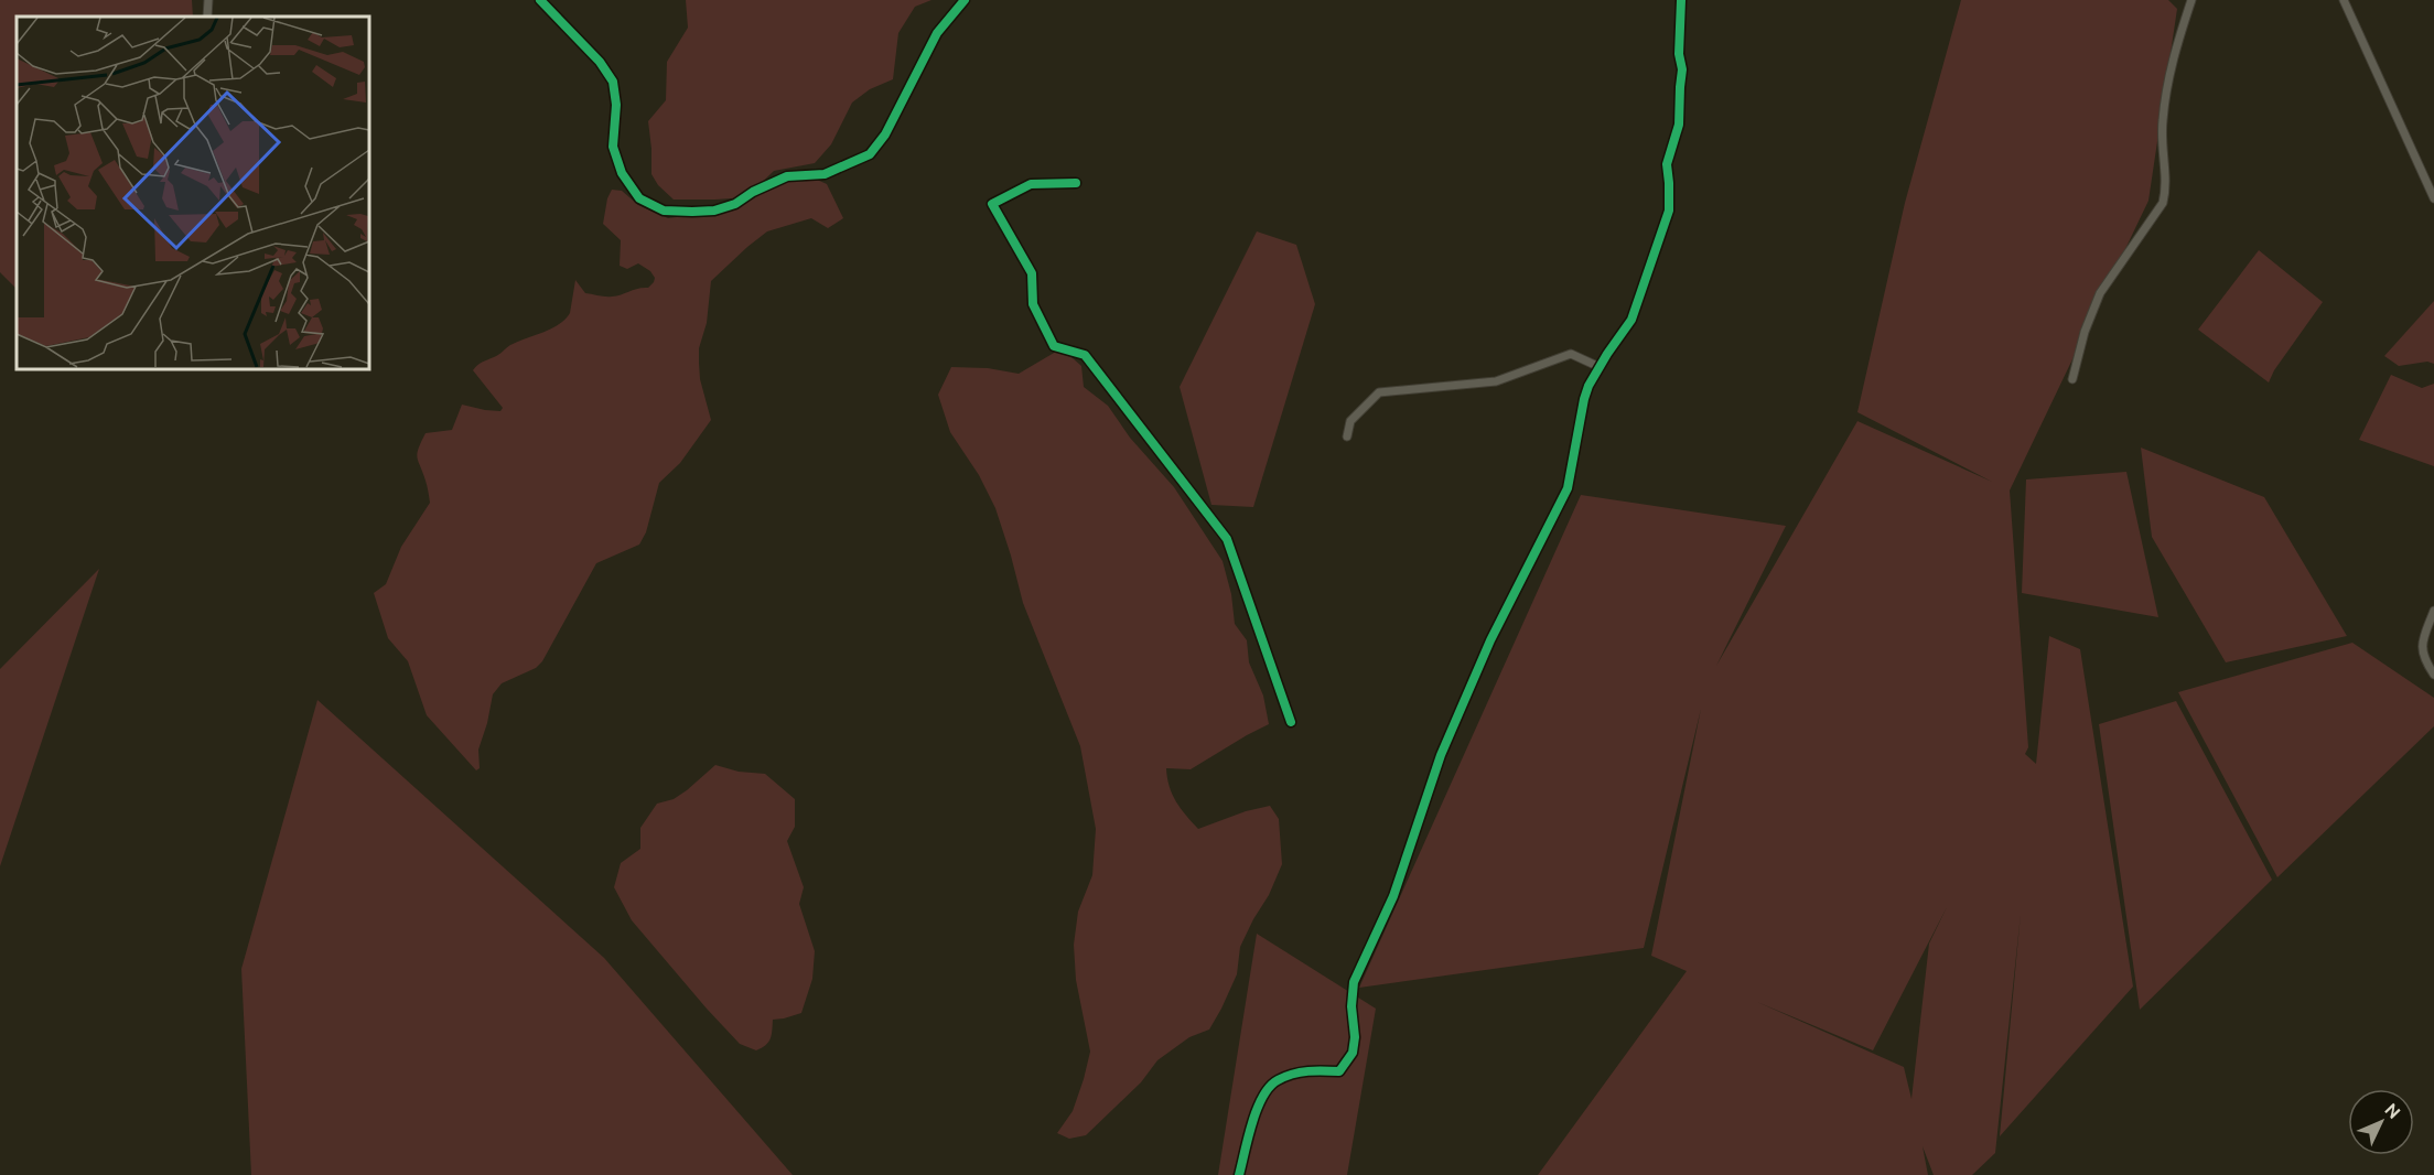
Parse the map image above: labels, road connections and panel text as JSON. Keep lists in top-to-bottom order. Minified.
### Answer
{"north":"top right"}
